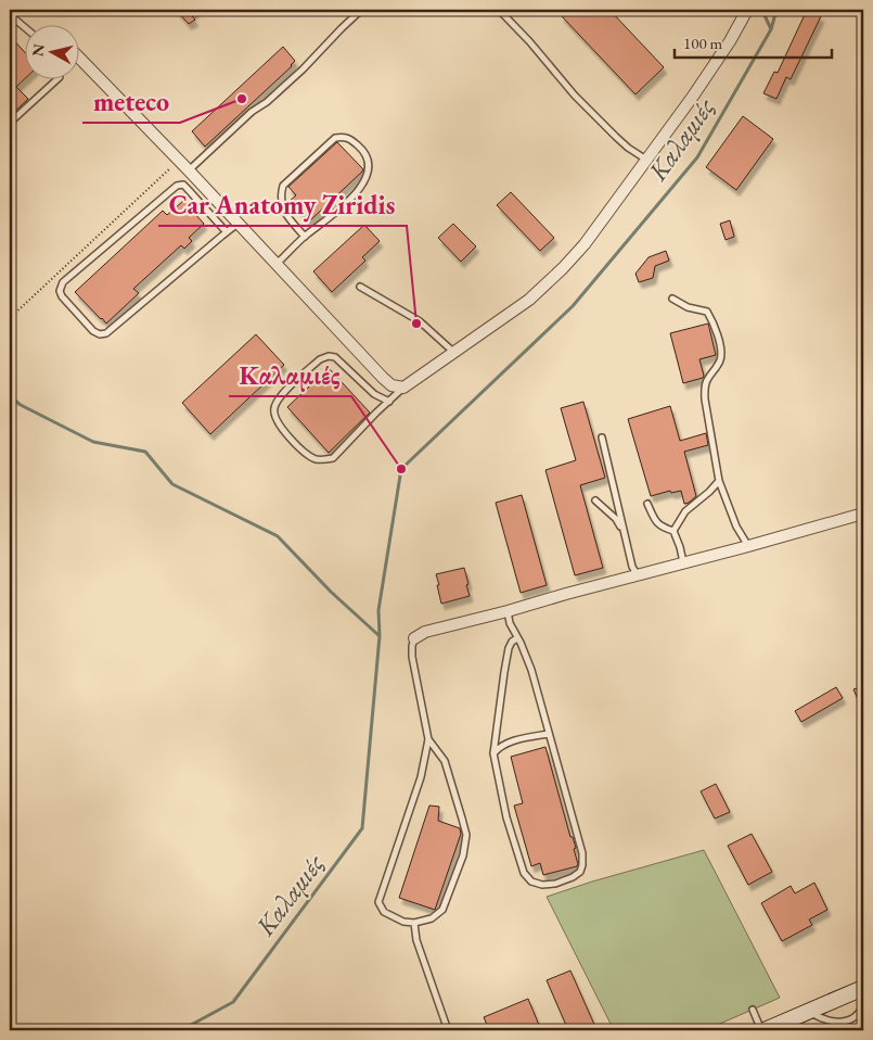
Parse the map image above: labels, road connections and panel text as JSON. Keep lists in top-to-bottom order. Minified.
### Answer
{"water":["Καλαμιές"],"places":["meteco","Car Anatomy Ziridis","Καλαμιές"],"scale_bar":"100 m","north":"left"}
